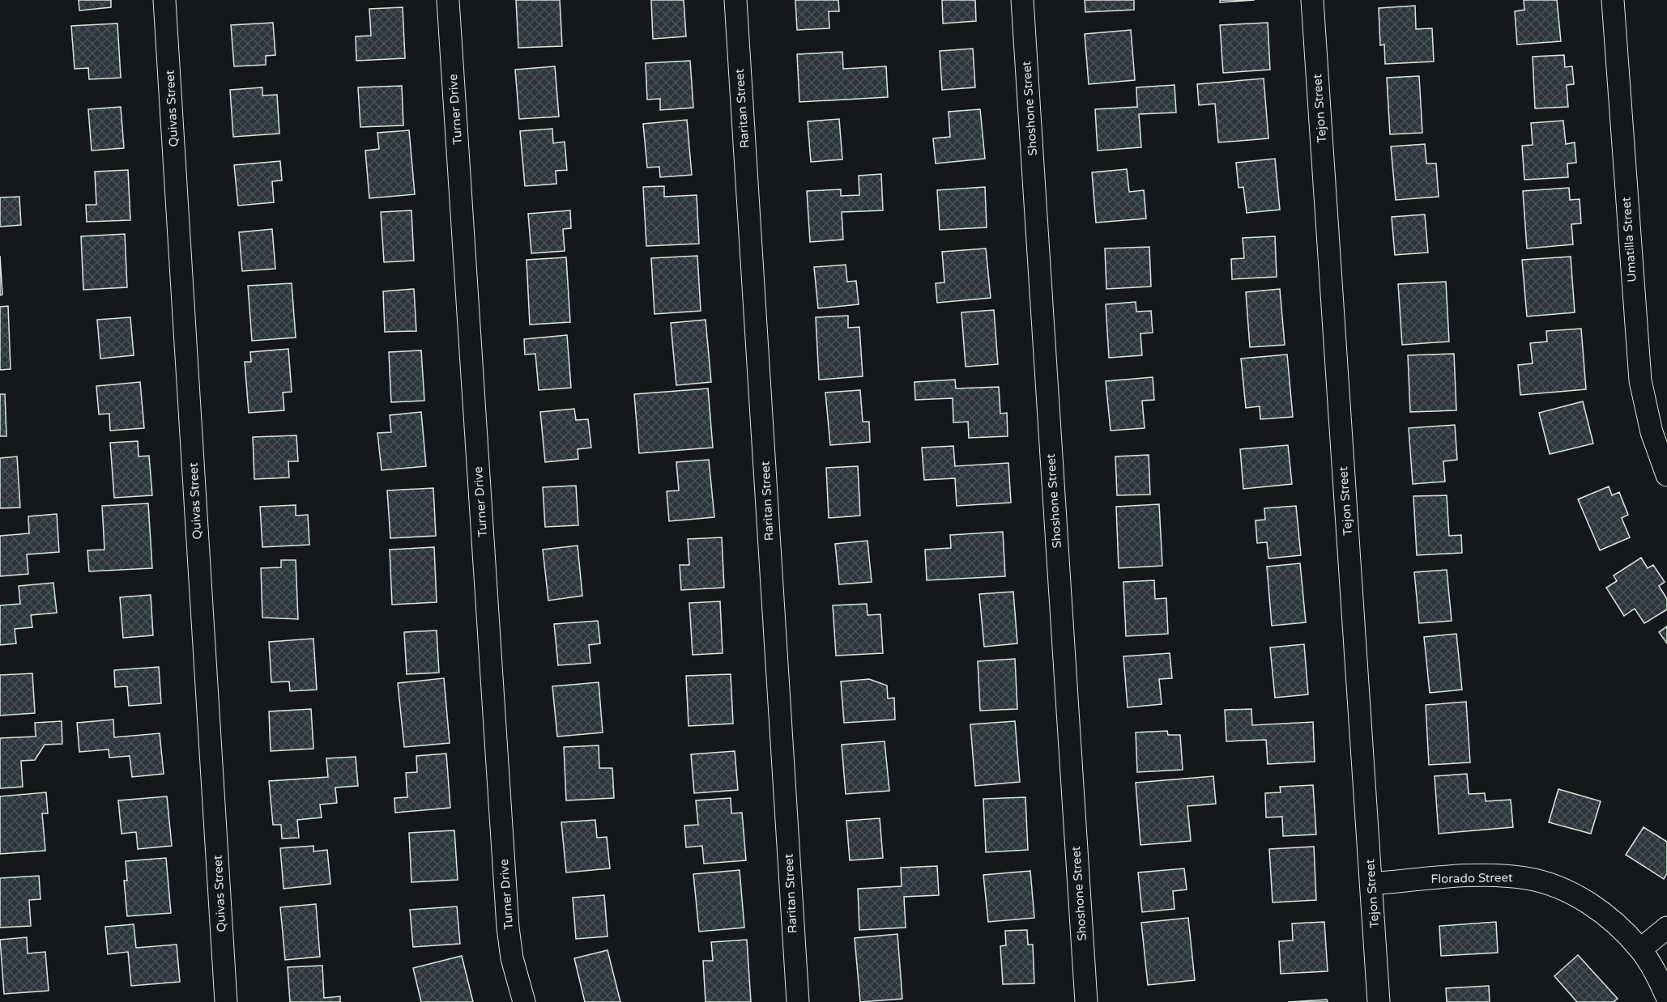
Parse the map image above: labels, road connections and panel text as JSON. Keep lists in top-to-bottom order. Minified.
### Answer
{"streets":{"street":["Quivas Street","Raritan Street","Shoshone Street","Tejon Street","Turner Drive","Umatilla Street","Florado Street"]},"crossings":[["Tejon Street","Florado Street"]]}
